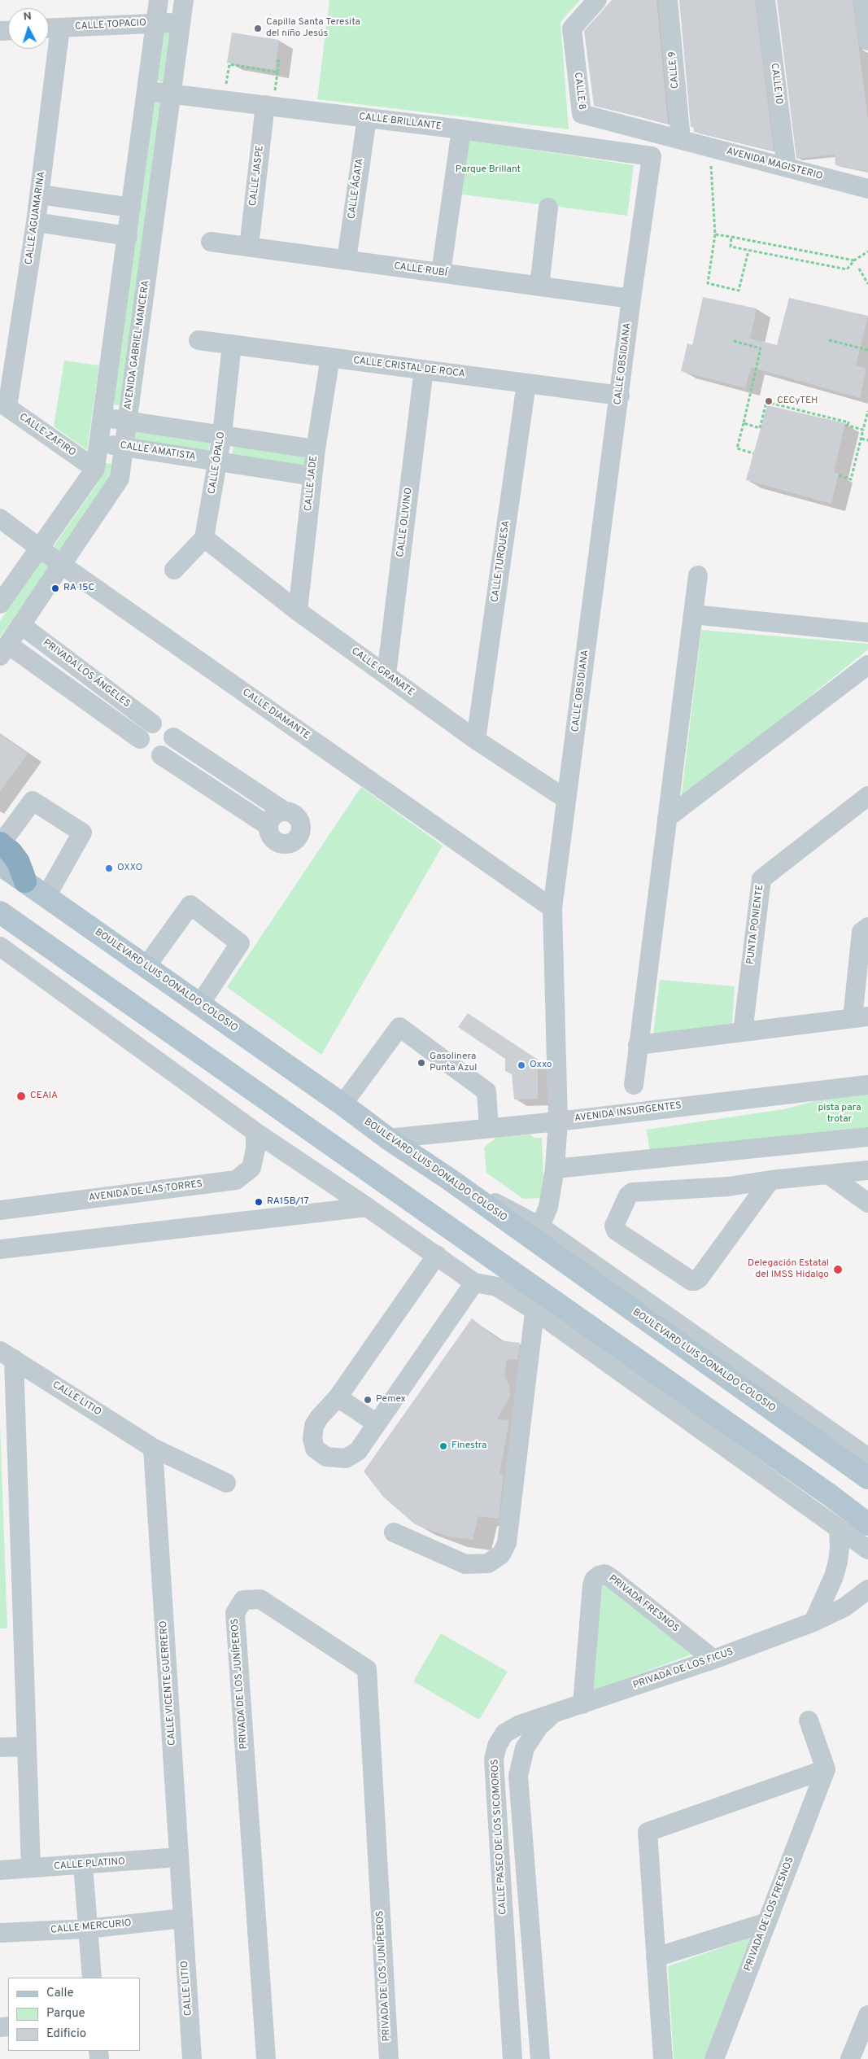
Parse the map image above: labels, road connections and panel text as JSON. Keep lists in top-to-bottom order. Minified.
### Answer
{"streets":{"main road":["BOULEVARD LUIS DONALDO COLOSIO"],"street":["CALLE TOPACIO","CALLE 9","CALLE 10","CALLE 8","CALLE BRILLANTE","AVENIDA MAGISTERIO","CALLE JASPE","CALLE ÁGATA","CALLE AGUAMARINA","CALLE RUBÍ","AVENIDA GABRIEL MANCERA","CALLE OBSIDIANA","CALLE CRISTAL DE ROCA","CALLE ZAFIRO","CALLE AMATISTA","CALLE ÓPALO","CALLE JADE","CALLE OLIVINO","CALLE TURQUESA","CALLE GRANATE","PRIVADA LOS ÁNGELES","CALLE DIAMANTE","PUNTA PONIENTE","AVENIDA INSURGENTES","AVENIDA DE LAS TORRES","CALLE LITIO","PRIVADA FRESNOS","PRIVADA DE LOS FICUS","CALLE VICENTE GUERRERO","PRIVADA DE LOS JUNÍPEROS","CALLE PASEO DE LOS SICOMOROS","CALLE PLATINO","PRIVADA DE LOS FRESNOS","CALLE MERCURIO"]},"crossings":[["CALLE TOPACIO","CALLE AGUAMARINA"],["CALLE TOPACIO","AVENIDA GABRIEL MANCERA"],["CALLE 9","CALLE 8"],["CALLE 9","AVENIDA MAGISTERIO"],["CALLE 10","AVENIDA MAGISTERIO"],["CALLE 8","AVENIDA MAGISTERIO"],["CALLE BRILLANTE","CALLE JASPE"],["CALLE BRILLANTE","CALLE ÁGATA"],["CALLE BRILLANTE","AVENIDA GABRIEL MANCERA"],["CALLE BRILLANTE","CALLE OBSIDIANA"],["CALLE JASPE","CALLE RUBÍ"],["CALLE ÁGATA","CALLE RUBÍ"],["CALLE AGUAMARINA","CALLE ZAFIRO"],["CALLE RUBÍ","CALLE OBSIDIANA"],["AVENIDA GABRIEL MANCERA","CALLE AMATISTA"],["AVENIDA GABRIEL MANCERA","PRIVADA LOS ÁNGELES"],["AVENIDA GABRIEL MANCERA","CALLE DIAMANTE"],["CALLE OBSIDIANA","CALLE CRISTAL DE ROCA"],["CALLE OBSIDIANA","CALLE GRANATE"],["CALLE OBSIDIANA","CALLE DIAMANTE"],["CALLE OBSIDIANA","AVENIDA INSURGENTES"],["CALLE CRISTAL DE ROCA","CALLE ÓPALO"],["CALLE CRISTAL DE ROCA","CALLE JADE"],["CALLE CRISTAL DE ROCA","CALLE OLIVINO"],["CALLE CRISTAL DE ROCA","CALLE TURQUESA"],["CALLE AMATISTA","CALLE ÓPALO"],["CALLE AMATISTA","CALLE JADE"],["CALLE ÓPALO","CALLE GRANATE"],["CALLE JADE","CALLE GRANATE"],["CALLE OLIVINO","CALLE GRANATE"],["CALLE TURQUESA","CALLE GRANATE"],["BOULEVARD LUIS DONALDO COLOSIO","AVENIDA INSURGENTES"],["CALLE LITIO","CALLE VICENTE GUERRERO"],["CALLE LITIO","CALLE MERCURIO"],["PRIVADA FRESNOS","PRIVADA DE LOS FICUS"],["PRIVADA DE LOS FICUS","CALLE PASEO DE LOS SICOMOROS"],["CALLE VICENTE GUERRERO","CALLE PLATINO"],["CALLE VICENTE GUERRERO","CALLE MERCURIO"]],"parks":["Parque Brillant","pista para trotar"],"places":["Capilla Santa Teresita del niño Jesús","CECyTEH","RA 15C","OXXO","Gasolinera Punta Azul","Oxxo","CEAIA","RA15B/17","Delegación Estatal del IMSS Hidalgo","Pemex","Finestra"],"legend":["Calle","Parque","Edificio"],"north":"top"}
